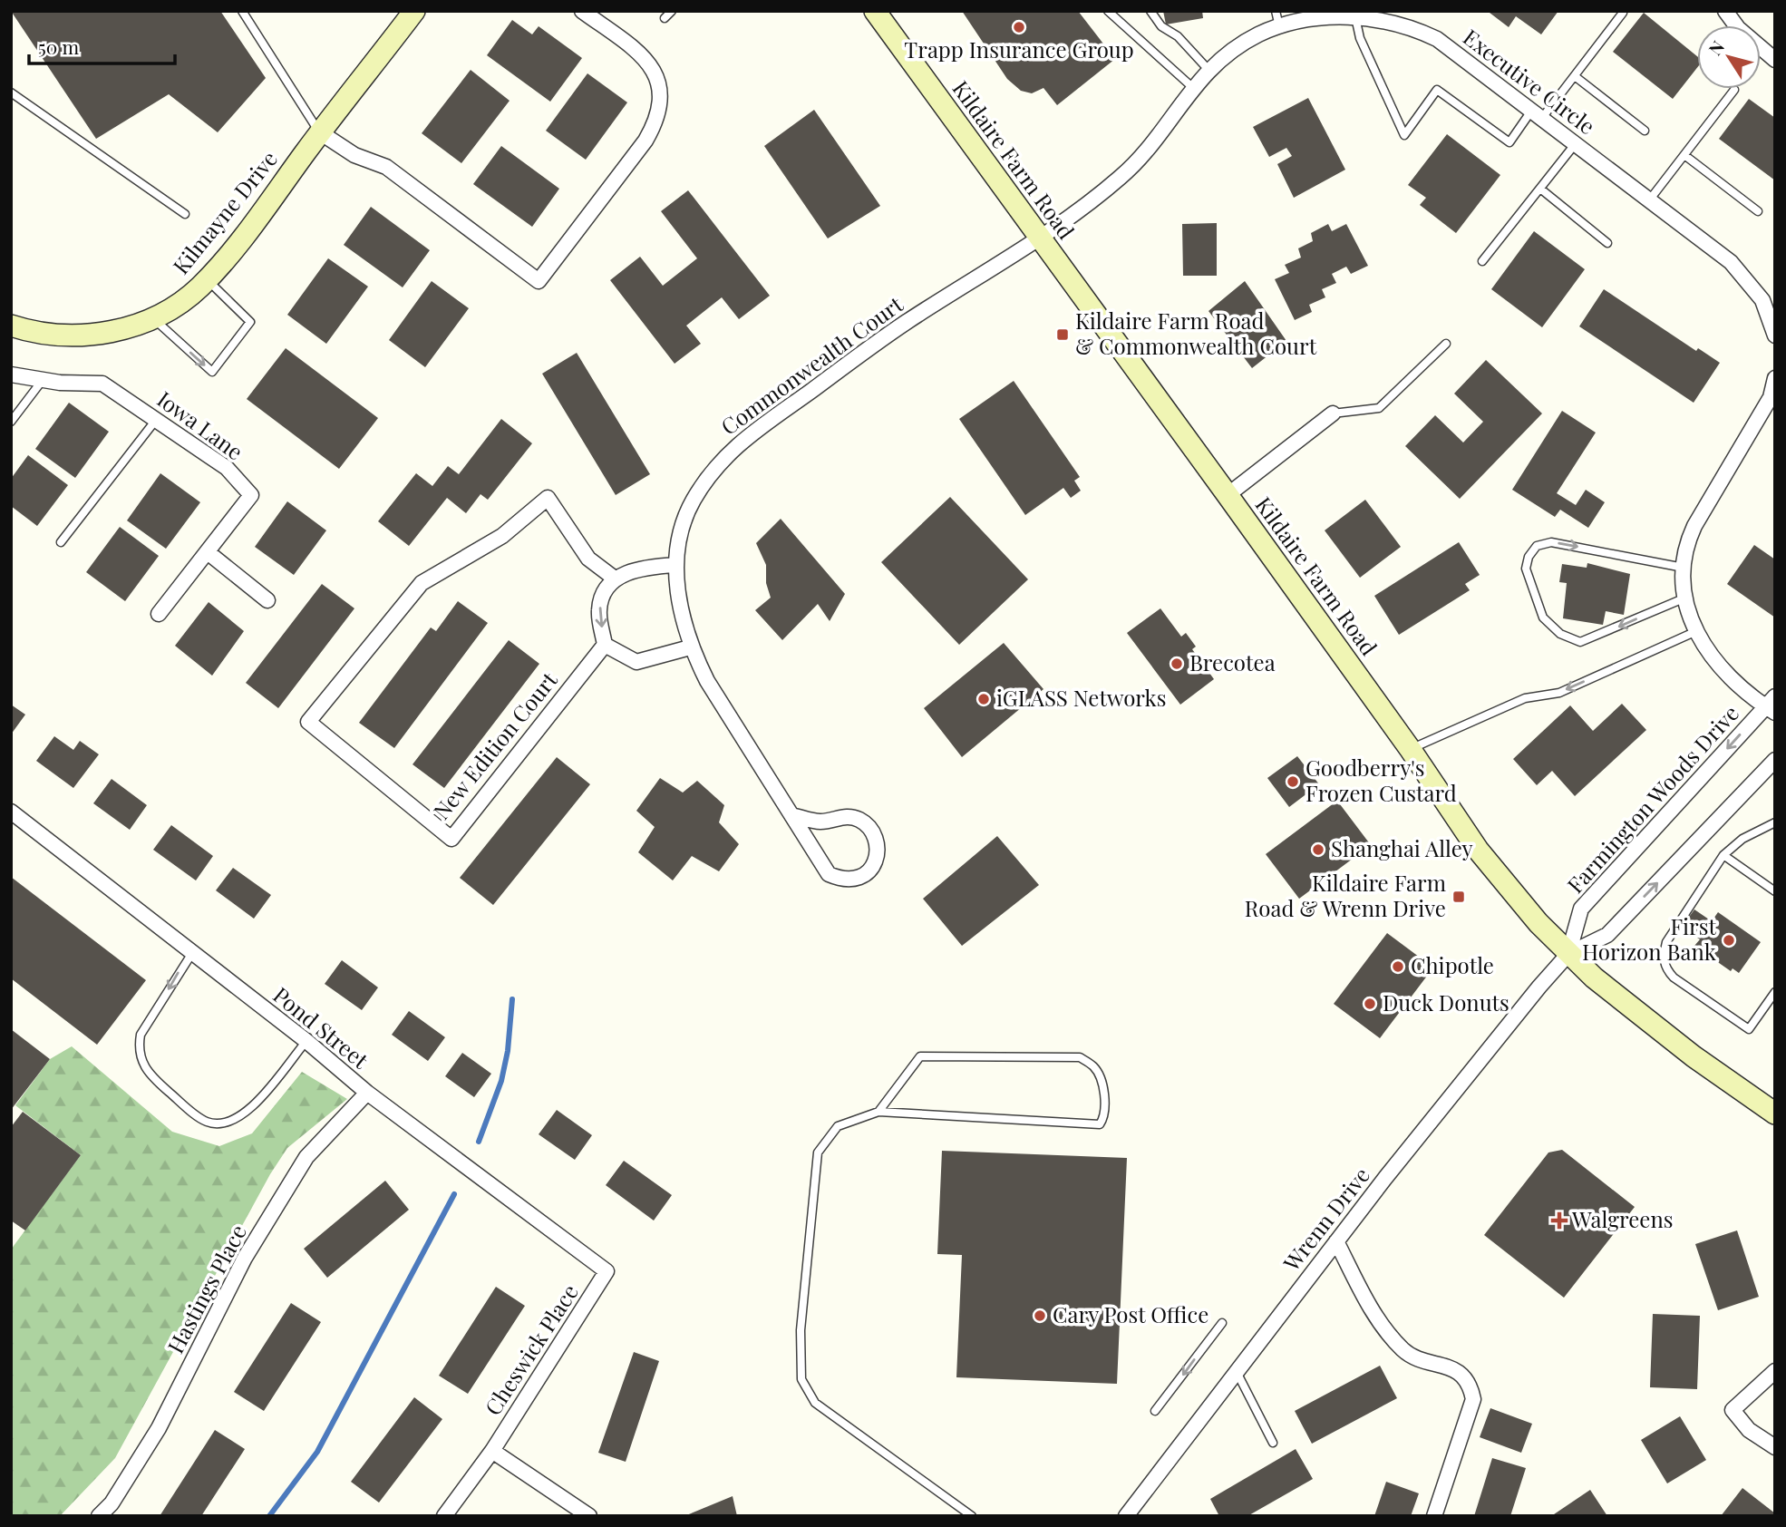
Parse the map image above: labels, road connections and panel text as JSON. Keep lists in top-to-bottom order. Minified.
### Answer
{"streets":{"main road":["Kildaire Farm Road","Kilmayne Drive"],"street":["Executive Circle","Commonwealth Court","Iowa Lane","New Edition Court","Farmington Woods Drive","Pond Street","Wrenn Drive","Hastings Place","Cheswick Place"]},"crossings":[["Executive Circle","Kildaire Farm Road"],["Executive Circle","Commonwealth Court"],["Kildaire Farm Road","Commonwealth Court"],["Kildaire Farm Road","Farmington Woods Drive"],["Kildaire Farm Road","Wrenn Drive"],["Farmington Woods Drive","Wrenn Drive"],["Pond Street","Hastings Place"],["Pond Street","Cheswick Place"]],"places":{"other":["Trapp Insurance Group","Brecotea","iGLASS Networks","Goodberry's Frozen Custard","Shanghai Alley","First Horizon Bank","Chipotle","Duck Donuts","Cary Post Office"],"transit":["Kildaire Farm Road & Commonwealth Court","Kildaire Farm Road & Wrenn Drive"],"health":["Walgreens"]},"scale_bar":"50 m","north":"top left"}
